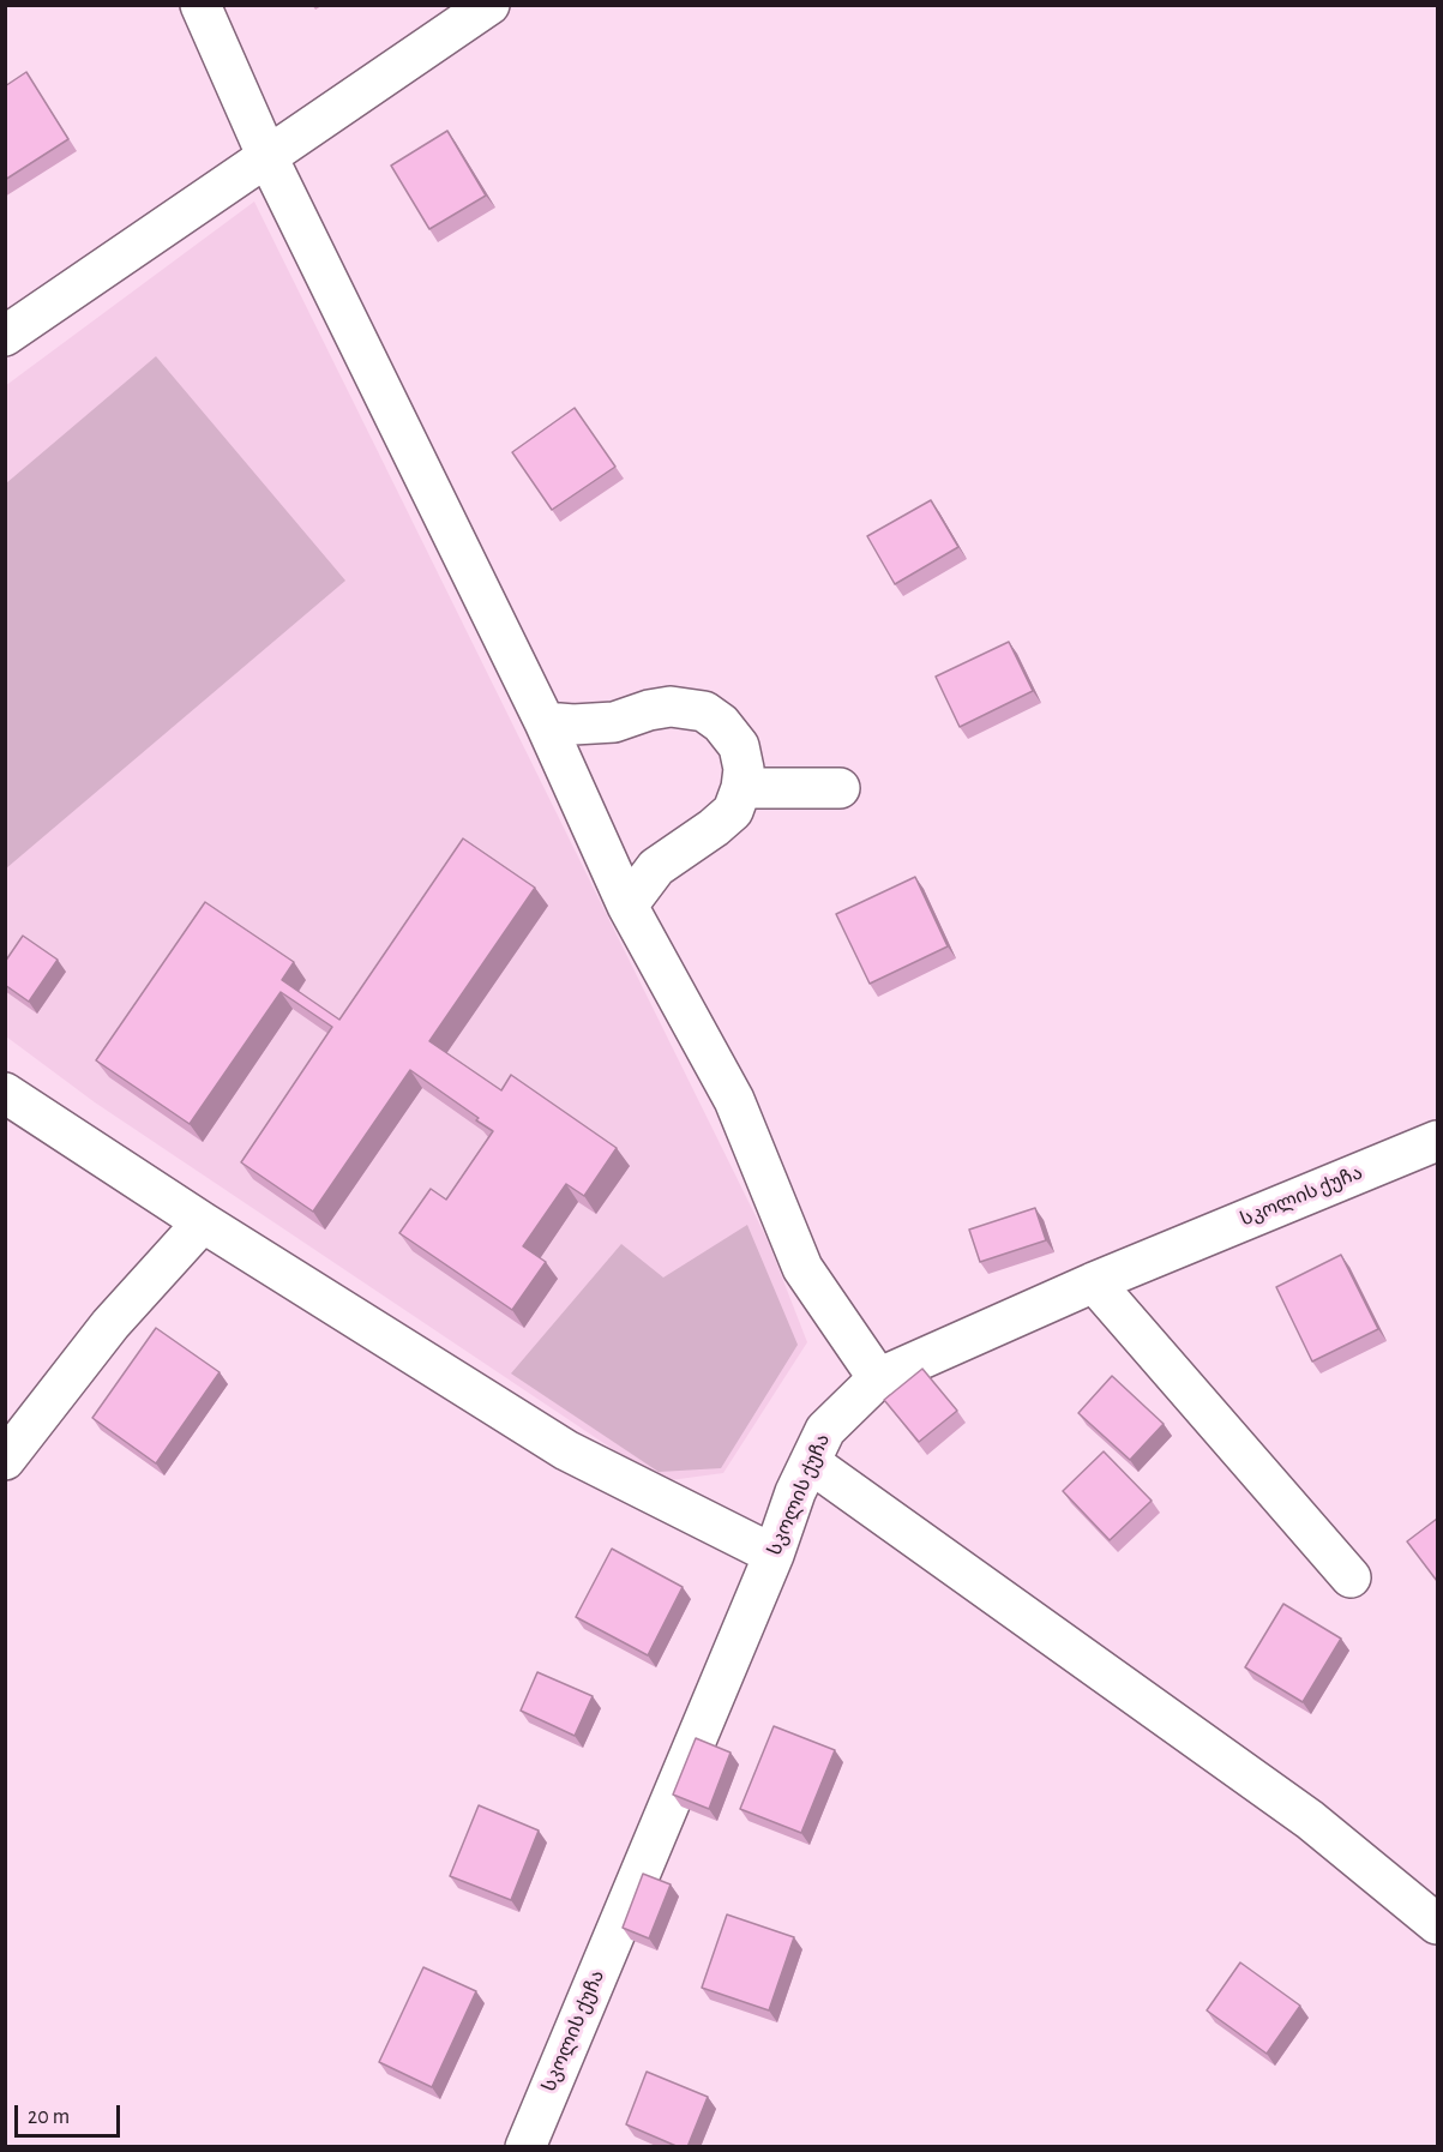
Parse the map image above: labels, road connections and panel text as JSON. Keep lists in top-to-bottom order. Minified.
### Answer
{"streets":{"street":["სკოლის ქუჩა"]},"scale_bar":"20 m"}
